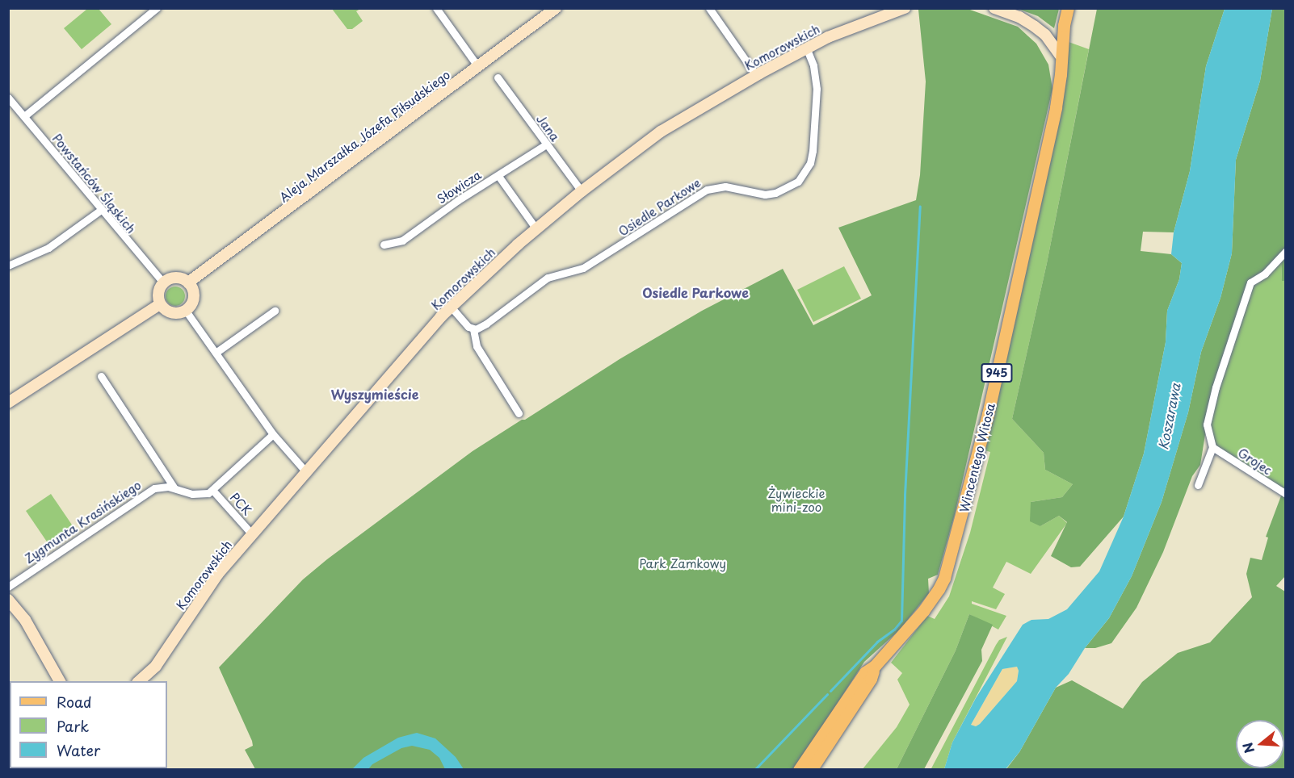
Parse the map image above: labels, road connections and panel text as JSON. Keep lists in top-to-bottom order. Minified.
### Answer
{"streets":{"main road":["945","Wincentego Witosa"],"street":["Komorowskich","Jana","Aleja Marszałka Józefa Piłsudskiego","Powstańców Śląskich","Słowicza","Osiedle Parkowe","Grojec","PCK","Zygmunta Krasińskiego"]},"crossings":[["Komorowskich","Jana"],["Komorowskich","Osiedle Parkowe"],["Komorowskich","PCK"],["Jana","Słowicza"],["Aleja Marszałka Józefa Piłsudskiego","Powstańców Śląskich"],["PCK","Zygmunta Krasińskiego"]],"districts":["Osiedle Parkowe","Wyszymieście"],"water":["Koszarawa"],"parks":["Żywieckie mini-zoo","Park Zamkowy"],"legend":["Road","Park","Water"],"north":"left"}
